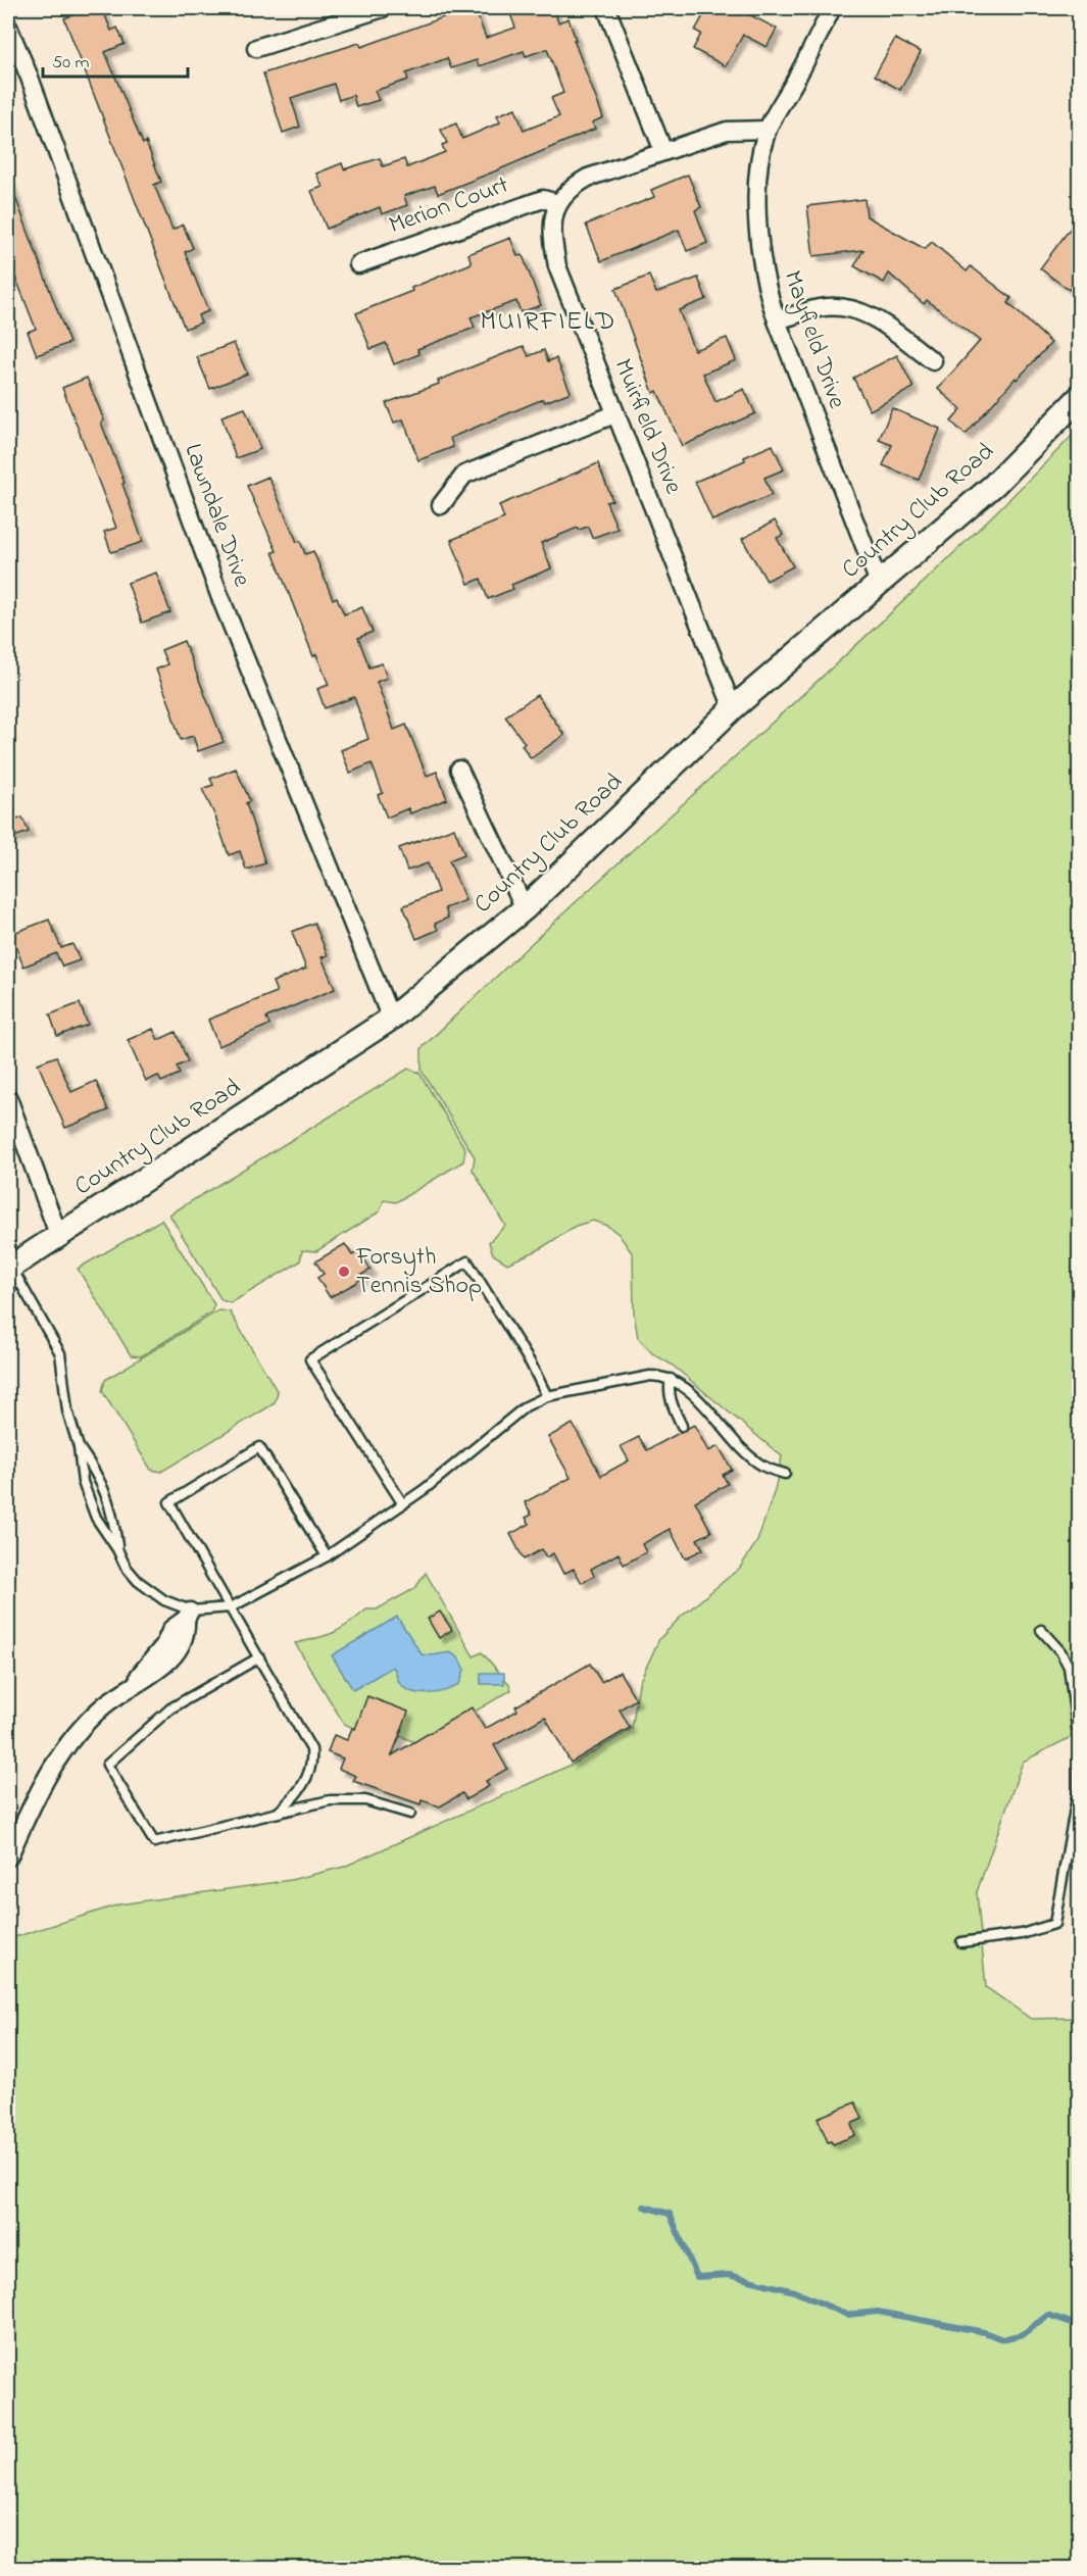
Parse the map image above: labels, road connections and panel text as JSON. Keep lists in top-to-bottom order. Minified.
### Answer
{"streets":{"main road":["Country Club Road"],"street":["Merion Court","Mayfield Drive","Muirfield Drive","Lawndale Drive"]},"crossings":[["Merion Court","Muirfield Drive"],["Mayfield Drive","Country Club Road"],["Muirfield Drive","Country Club Road"],["Country Club Road","Lawndale Drive"]],"districts":["MUIRFIELD"],"places":["Forsyth Tennis Shop"],"scale_bar":"50 m"}
